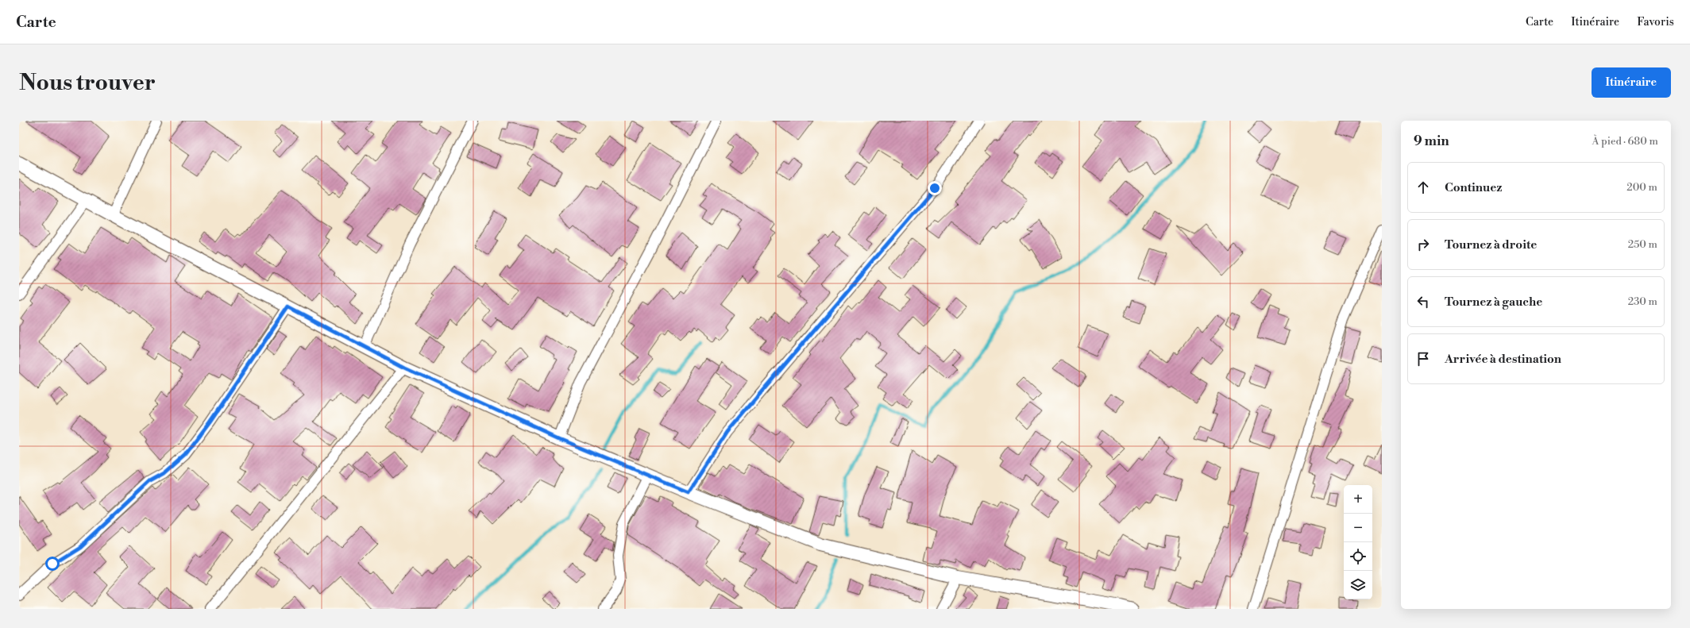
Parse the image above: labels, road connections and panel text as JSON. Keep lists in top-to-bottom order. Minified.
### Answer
{"page":{"header":"Carte","nav":["Carte","Itinéraire","Favoris"],"buttons":"Itinéraire","title":"Nous trouver","heading":["9 min","À pied · 680 m"],"list":[["Continuez","200 m"],["Tournez à droite","250 m"],["Tournez à gauche","230 m"],"Arrivée à destination"],"map_buttons":["+","−"]}}
